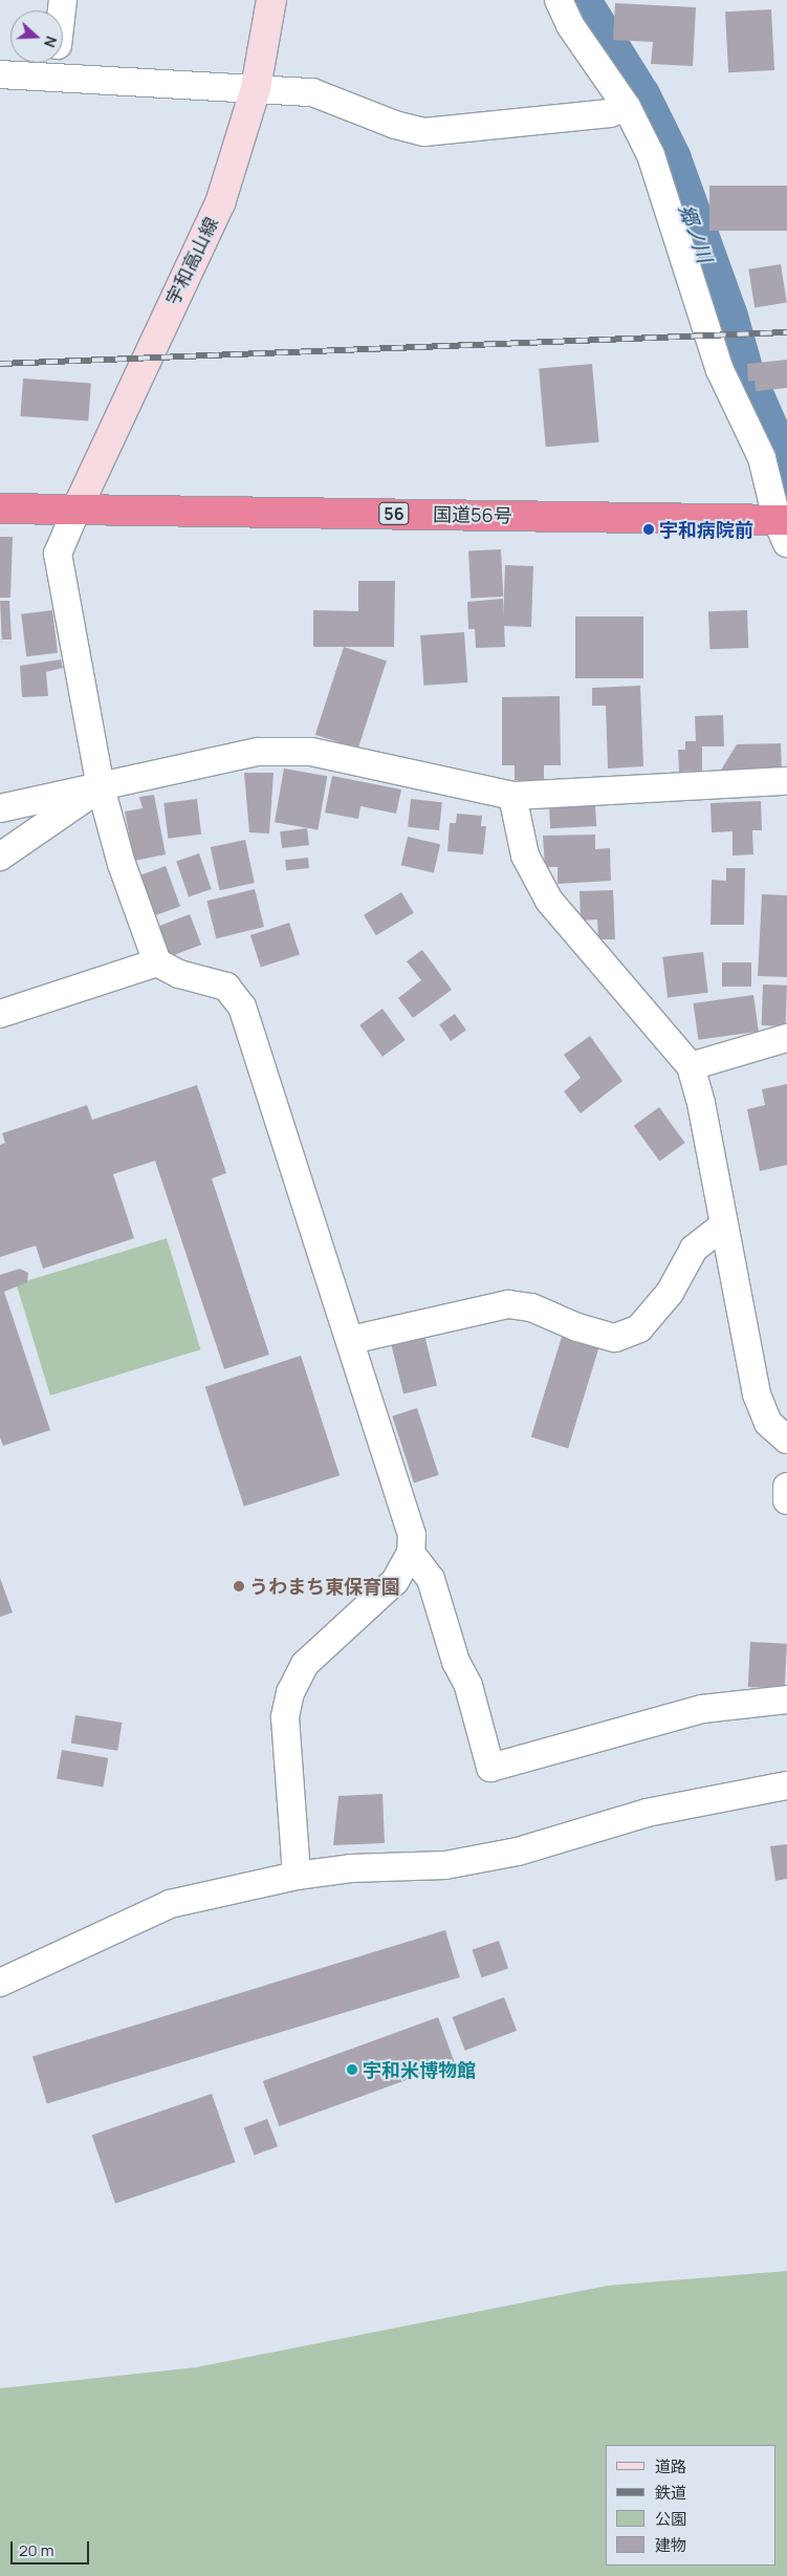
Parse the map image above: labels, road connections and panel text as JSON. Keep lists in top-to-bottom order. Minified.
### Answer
{"streets":{"highway":["56","国道56号"],"main road":["宇和高山線"]},"crossings":[["宇和高山線","国道56号"]],"water":["郷ノ川"],"places":["宇和病院前","うわまち東保育園","宇和米博物館"],"legend":["道路","鉄道","公園","建物"],"scale_bar":"20 m","north":"right"}
